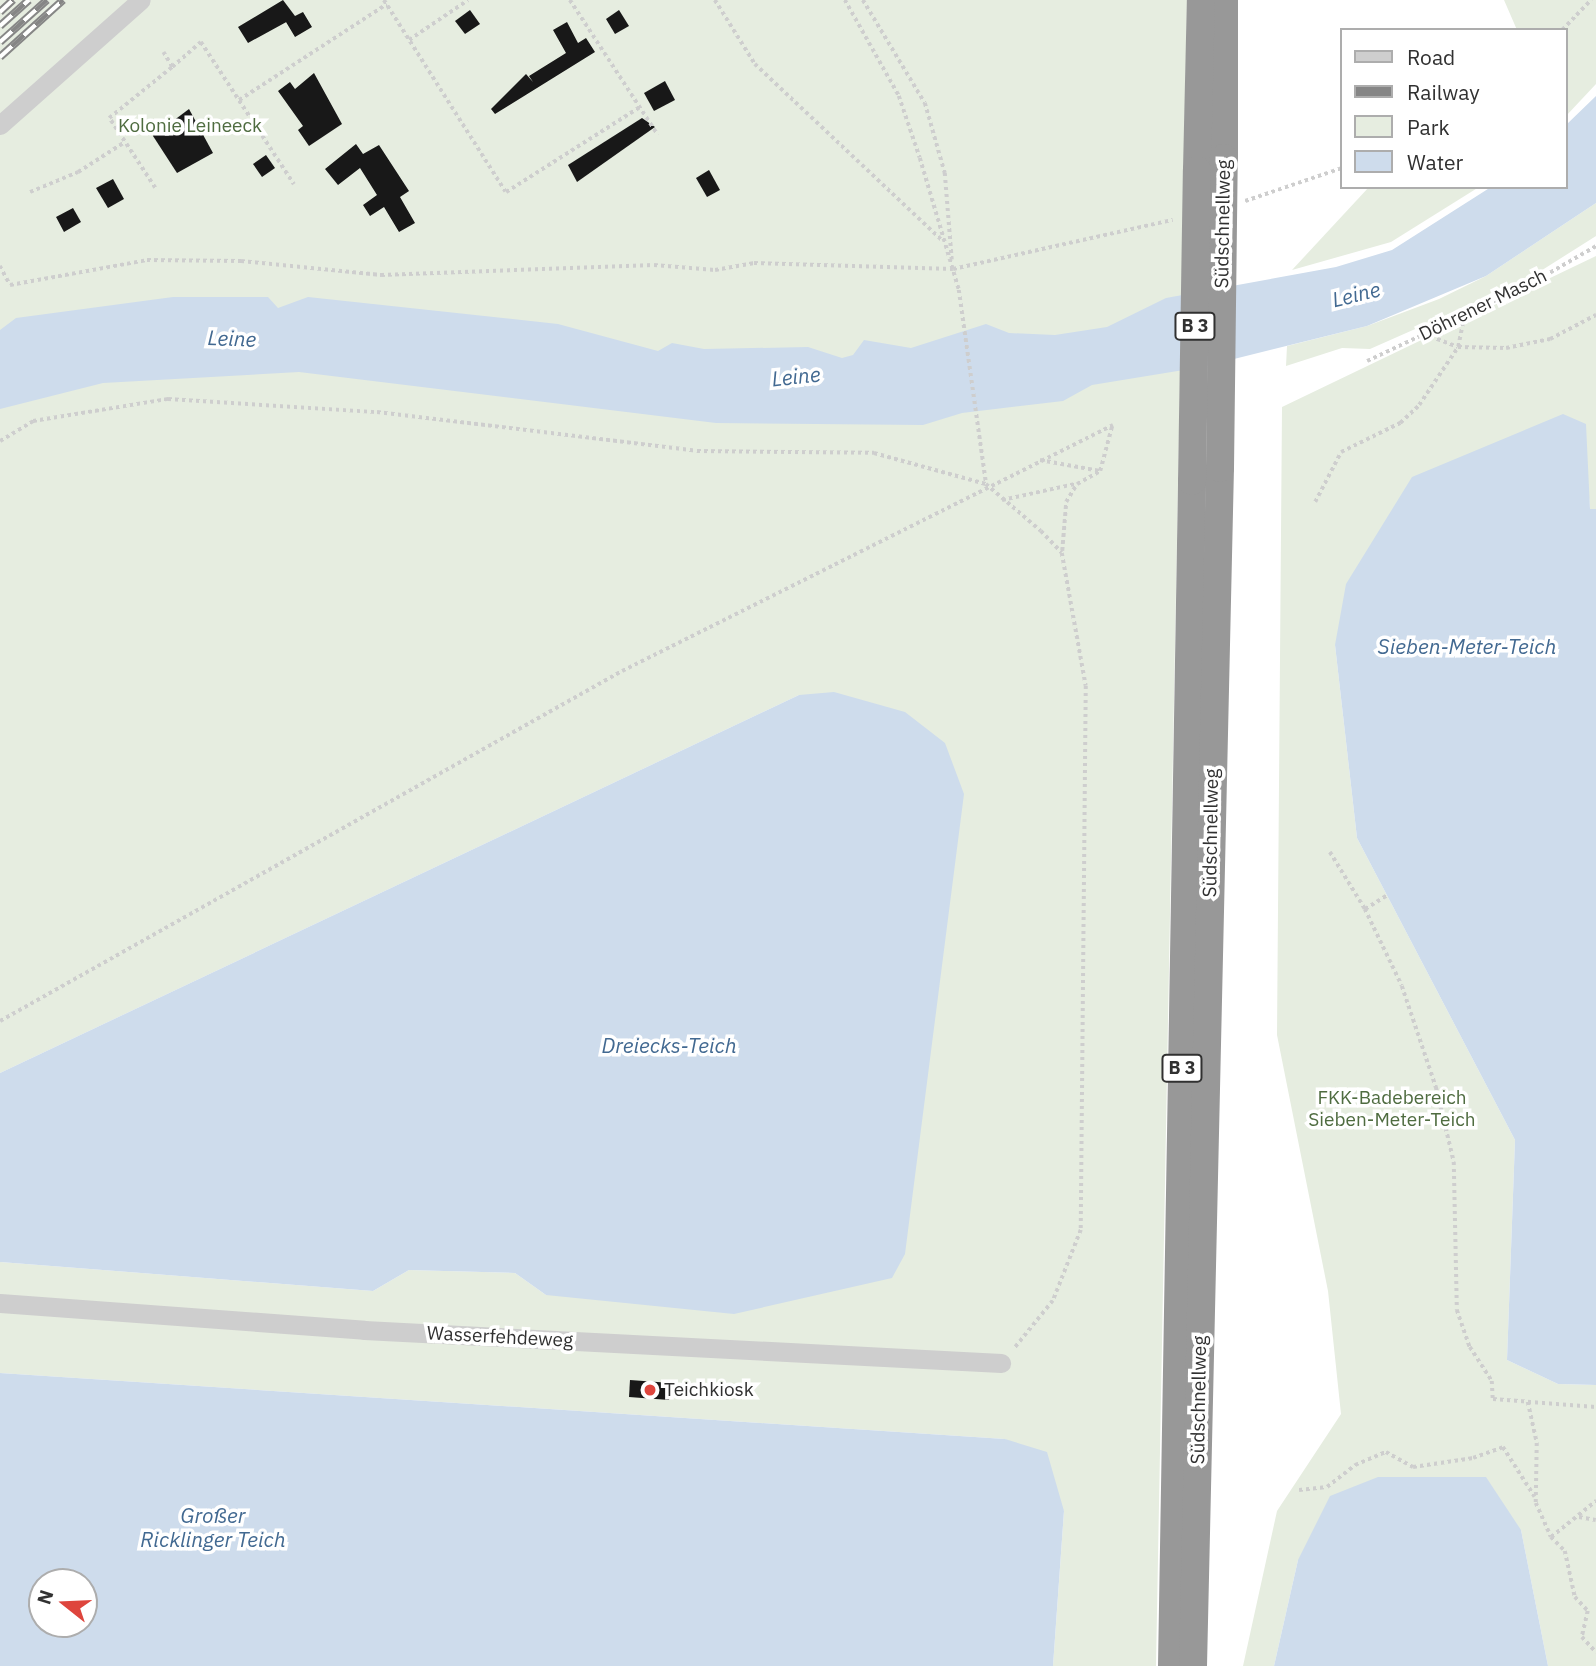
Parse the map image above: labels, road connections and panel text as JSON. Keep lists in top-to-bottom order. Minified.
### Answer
{"streets":{"highway":["Südschnellweg","B 3"],"lane":["Wasserfehdeweg"],"path":["Döhrener Masch"]},"water":["Leine","Sieben-Meter-Teich","Dreiecks-Teich","Großer Ricklinger Teich"],"parks":["Kolonie Leineeck","FKK-Badebereich Sieben-Meter-Teich"],"places":["Teichkiosk"],"legend":["Road","Railway","Park","Water"],"north":"left"}
